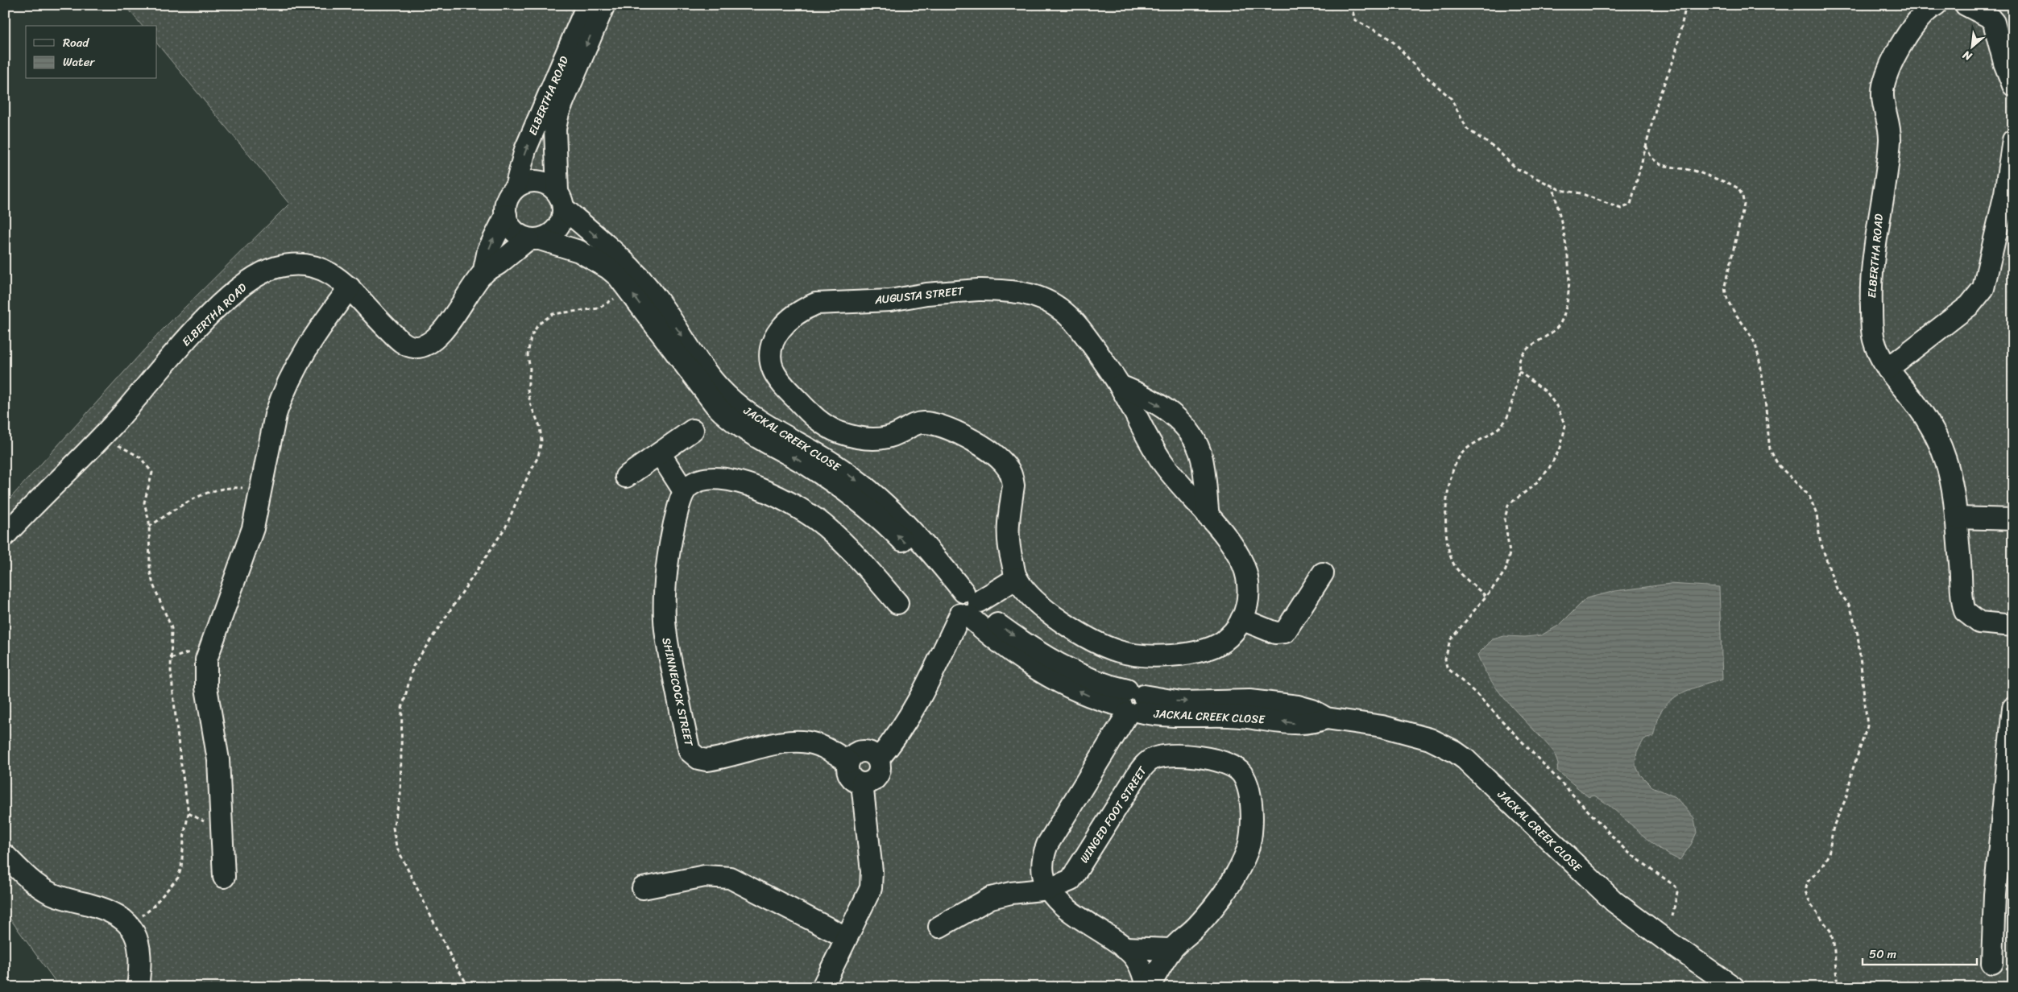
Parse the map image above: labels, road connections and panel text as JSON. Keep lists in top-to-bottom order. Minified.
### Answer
{"streets":{"street":["ELBERTHA ROAD","AUGUSTA STREET","JACKAL CREEK CLOSE","SHINNECOCK STREET","WINGED FOOT STREET"]},"crossings":[["ELBERTHA ROAD","JACKAL CREEK CLOSE"],["JACKAL CREEK CLOSE","WINGED FOOT STREET"]],"legend":["Road","Water"],"scale_bar":"50 m","north":"bottom left"}
